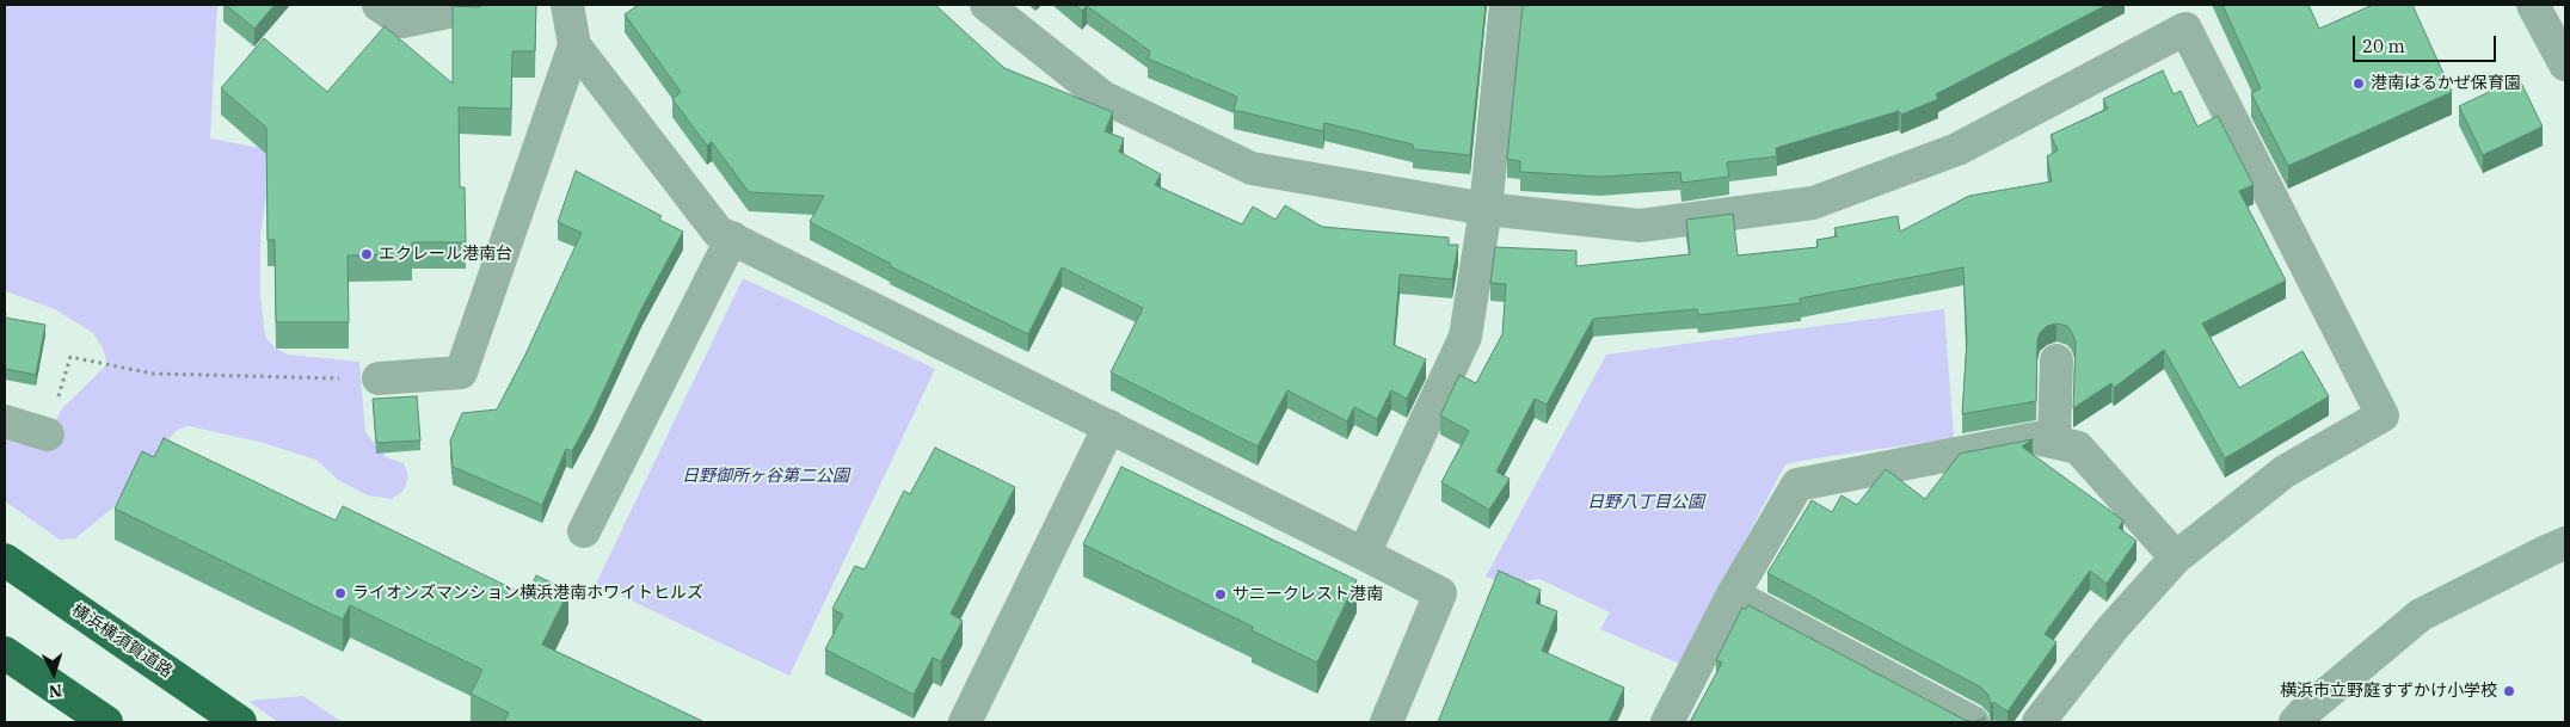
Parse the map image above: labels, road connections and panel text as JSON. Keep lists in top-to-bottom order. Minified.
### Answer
{"streets":{"highway":["横浜横須賀道路"]},"parks":["日野御所ヶ谷第二公園","日野八丁目公園"],"places":["港南はるかぜ保育園","エクレール港南台","ライオンズマンション横浜港南ホワイトヒルズ","サニークレスト港南","横浜市立野庭すずかけ小学校"],"scale_bar":"20 m","north":"bottom"}
